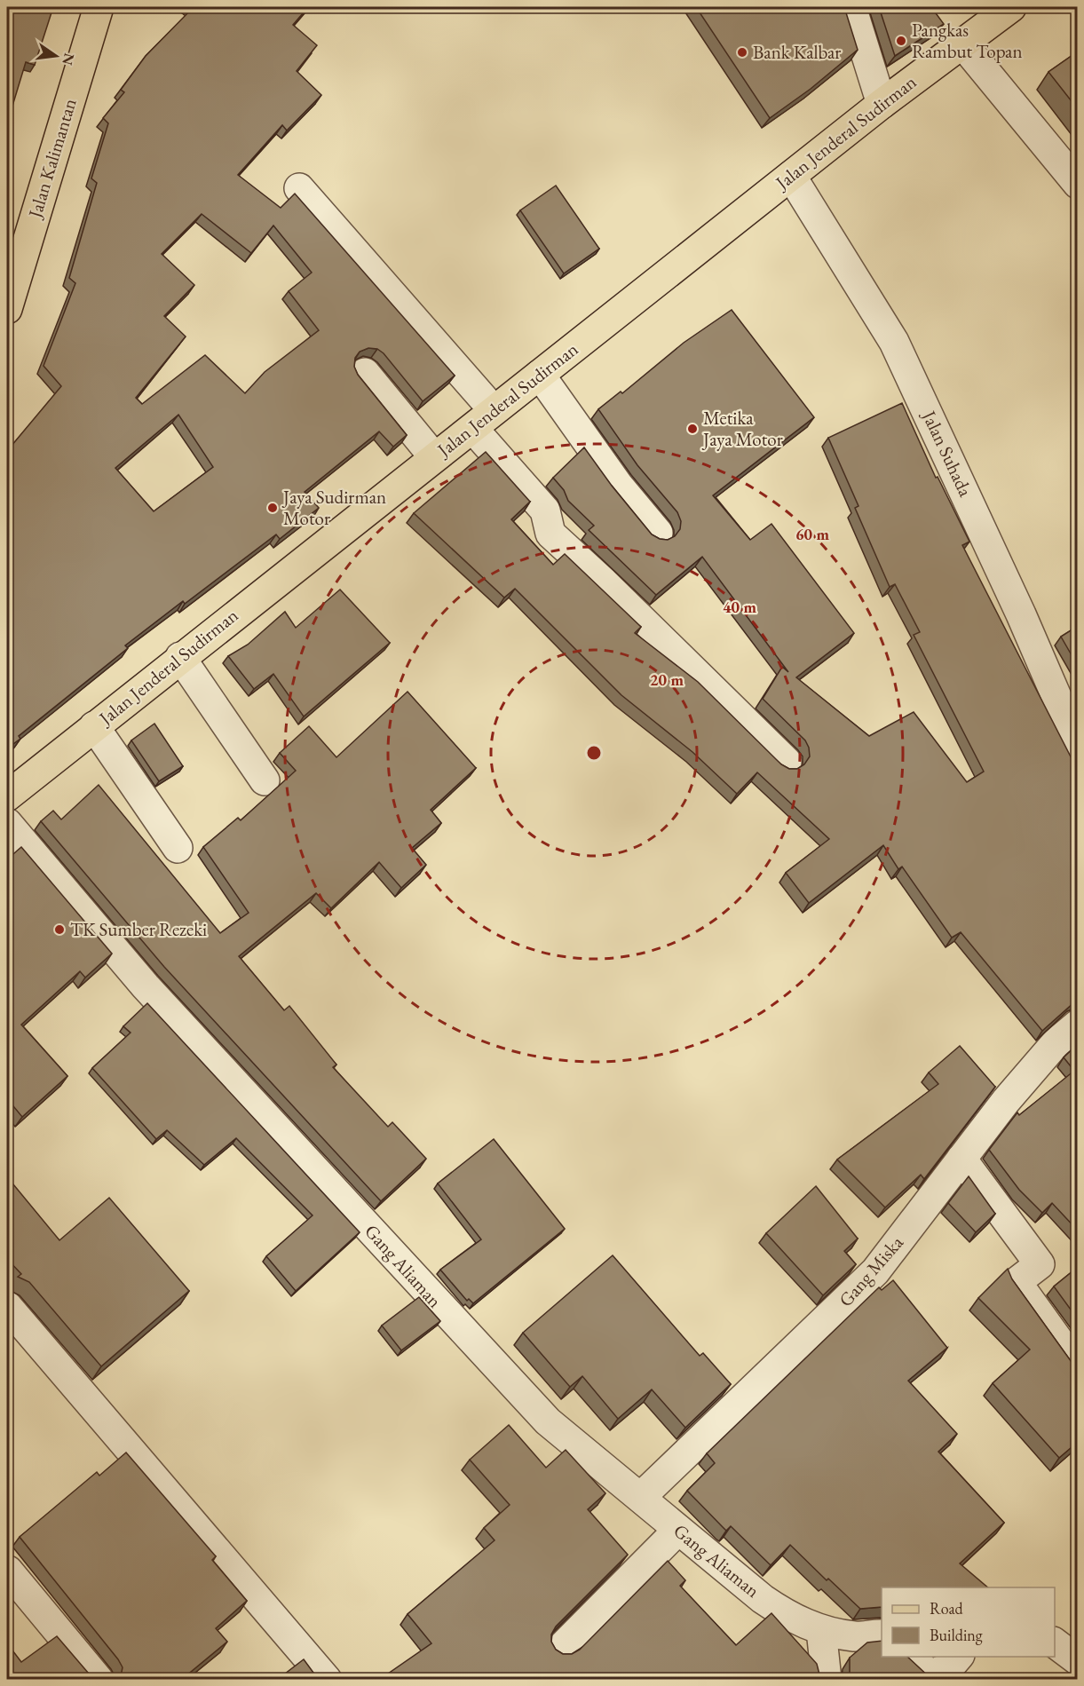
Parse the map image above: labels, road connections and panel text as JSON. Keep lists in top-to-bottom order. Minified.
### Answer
{"streets":{"main road":["Jalan Jenderal Sudirman","Jalan Kalimantan"],"street":["Jalan Suhada","Gang Aliaman","Gang Miska"]},"crossings":[["Jalan Jenderal Sudirman","Jalan Suhada"],["Gang Aliaman","Gang Miska"]],"places":["Pangkas Rambut Topan","Bank Kalbar","Metika Jaya Motor","Jaya Sudirman Motor","TK Sumber Rezeki"],"legend":["Road","Building"],"north":"right","rings":["60 m","40 m","20 m"]}
